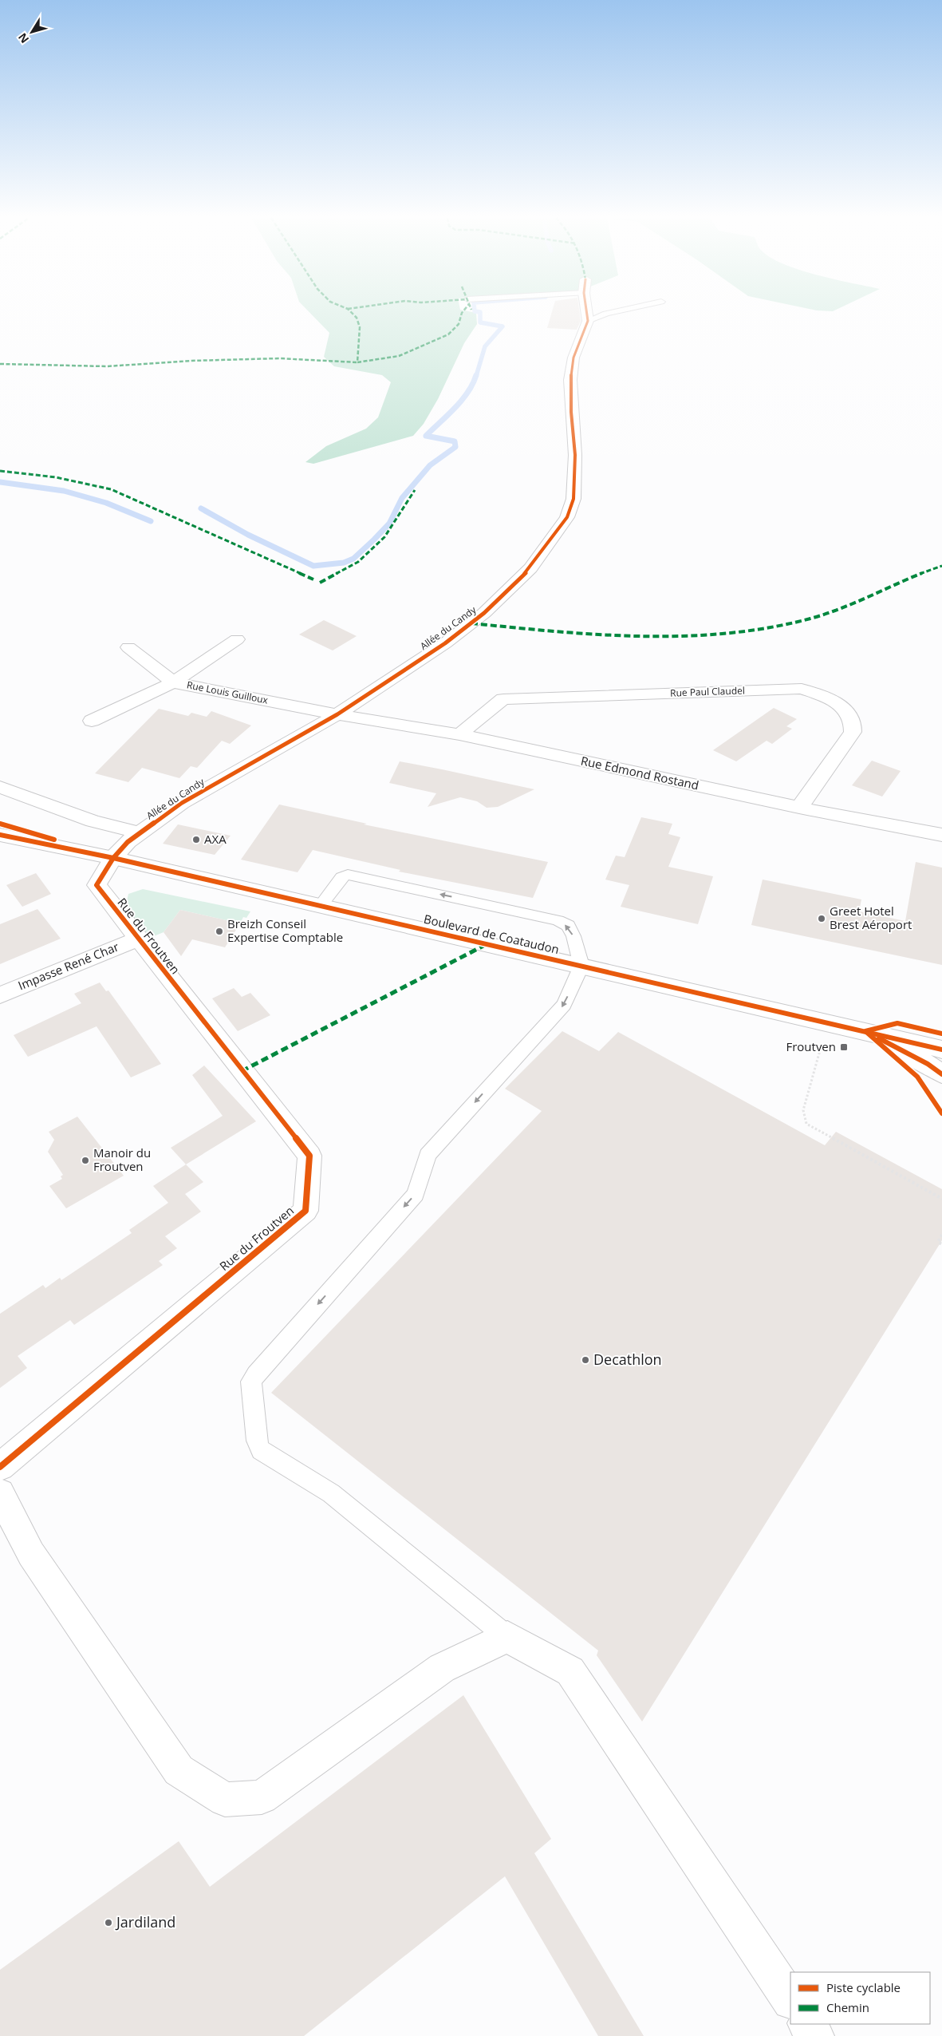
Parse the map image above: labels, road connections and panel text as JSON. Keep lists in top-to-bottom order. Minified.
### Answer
{"streets":{"street":["Allée du Candy","Rue Paul Claudel","Rue Louis Guilloux","Rue Edmond Rostand","Boulevard de Coataudon","Rue du Froutven","Impasse René Char"]},"crossings":[["Allée du Candy","Rue Louis Guilloux"],["Allée du Candy","Rue Edmond Rostand"],["Allée du Candy","Boulevard de Coataudon"],["Allée du Candy","Rue du Froutven"],["Rue Paul Claudel","Rue Edmond Rostand"],["Rue Louis Guilloux","Rue Edmond Rostand"],["Boulevard de Coataudon","Rue du Froutven"],["Rue du Froutven","Impasse René Char"]],"places":{"other":["AXA","Greet Hotel Brest Aéroport","Breizh Conseil Expertise Comptable","Manoir du Froutven","Decathlon","Jardiland"],"transit":["Froutven"]},"legend":["Piste cyclable","Chemin"],"north":"bottom left"}
